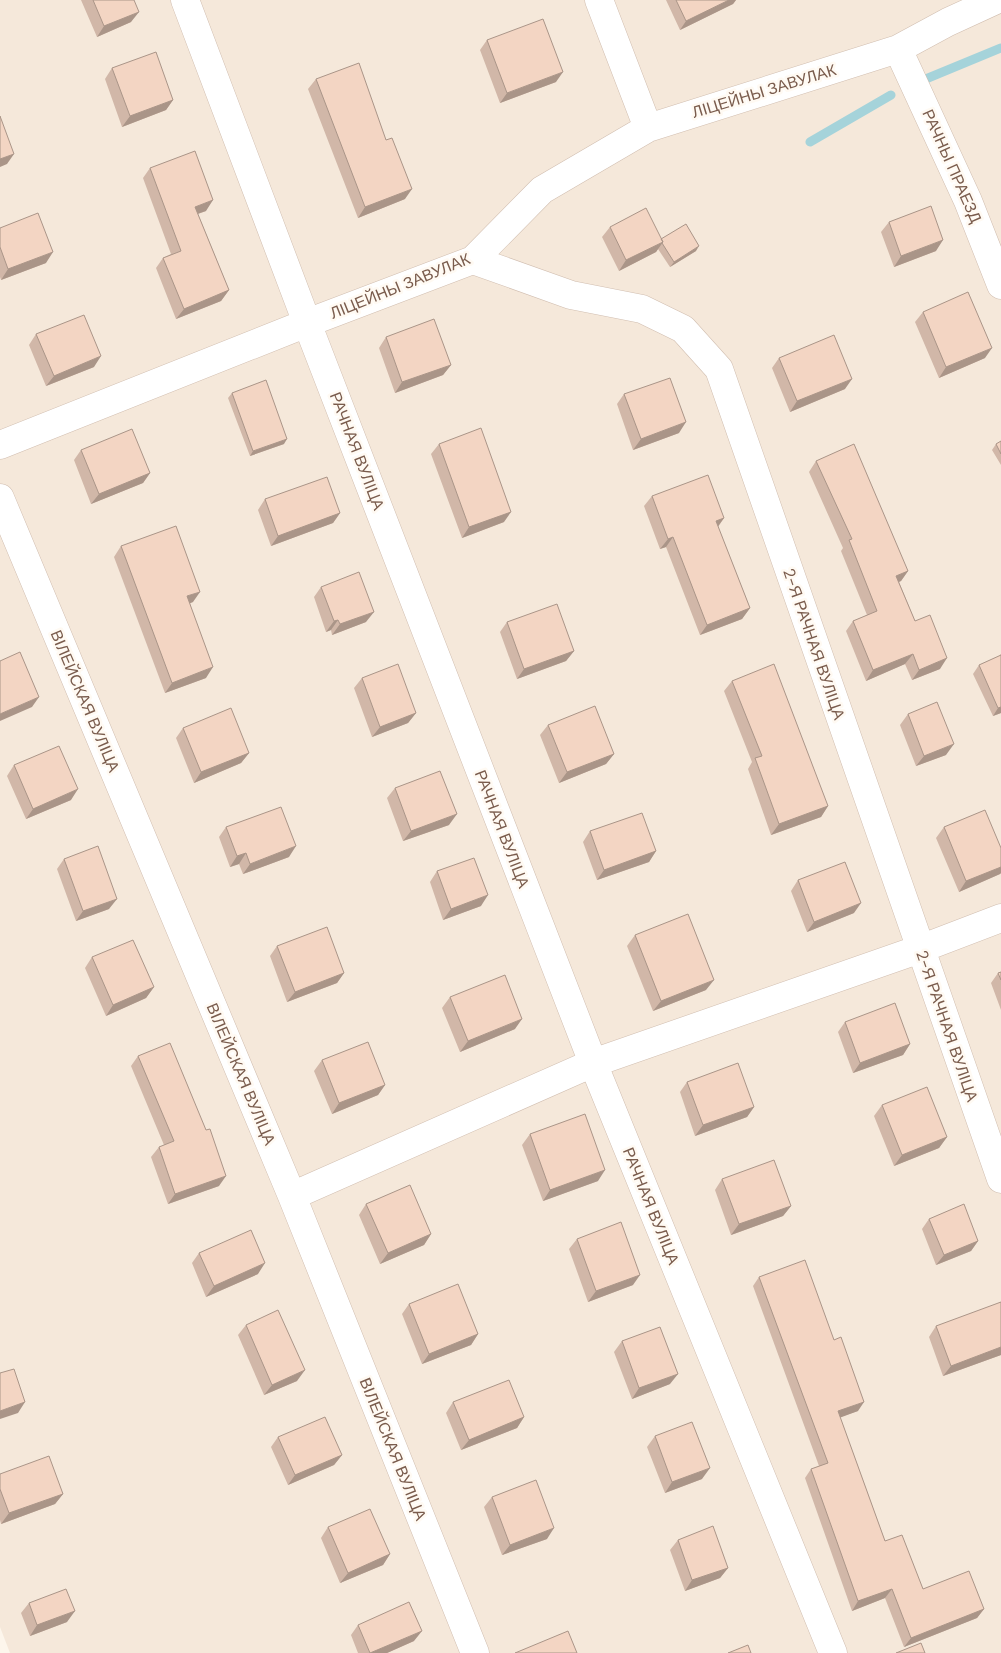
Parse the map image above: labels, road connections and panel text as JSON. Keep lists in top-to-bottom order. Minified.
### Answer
{"streets":{"street":["ЛІЦЕЙНЫ ЗАВУЛАК","РАЧНЫ ПРАЕЗД","РАЧНАЯ ВУЛІЦА","2-Я РАЧНАЯ ВУЛІЦА","ВІЛЕЙСКАЯ ВУЛІЦА"]},"crossings":[["ЛІЦЕЙНЫ ЗАВУЛАК","РАЧНЫ ПРАЕЗД"],["ЛІЦЕЙНЫ ЗАВУЛАК","РАЧНАЯ ВУЛІЦА"],["ЛІЦЕЙНЫ ЗАВУЛАК","2-Я РАЧНАЯ ВУЛІЦА"]]}
